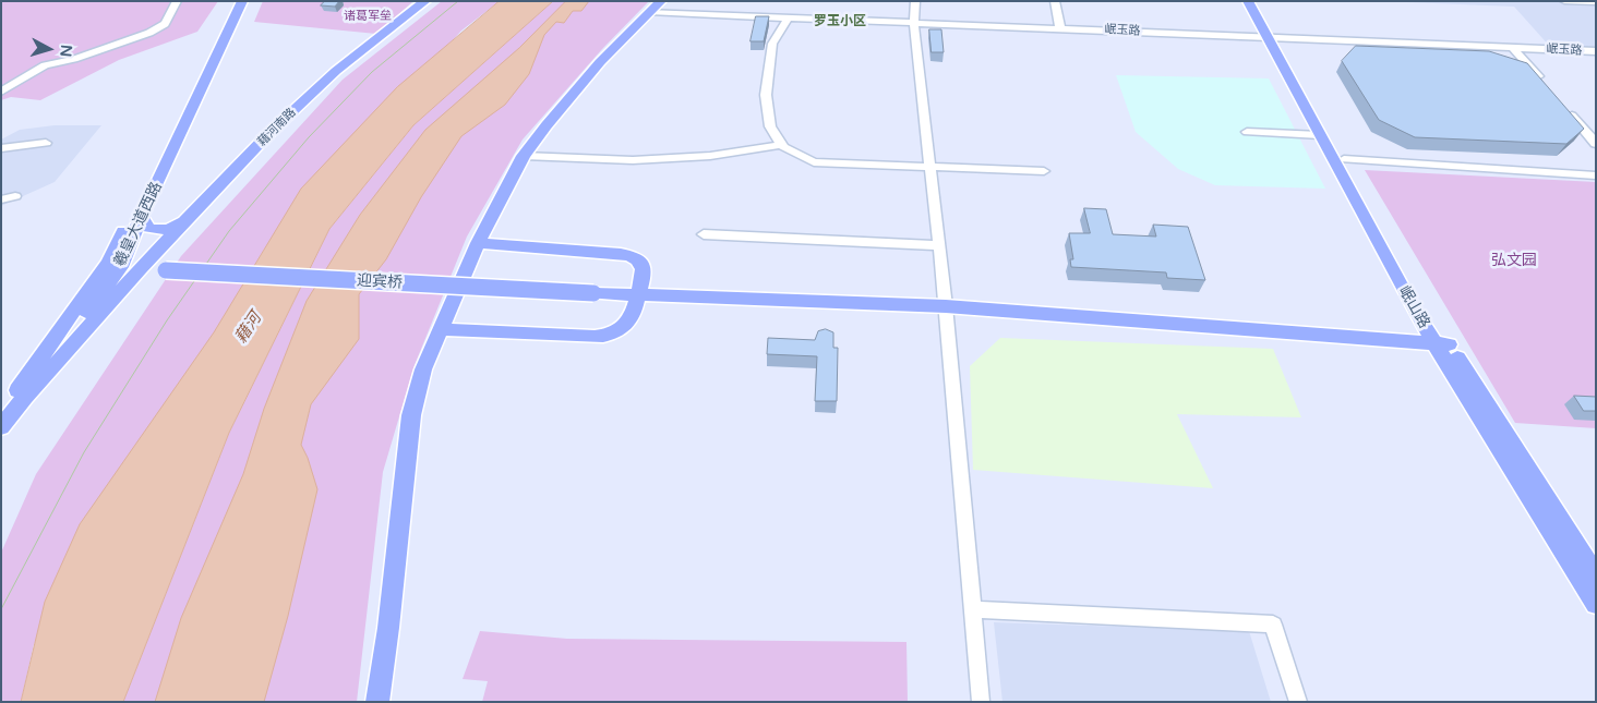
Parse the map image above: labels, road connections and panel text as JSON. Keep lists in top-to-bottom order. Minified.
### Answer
{"streets":{"main road":["藉河南路","羲皇大道西路","迎宾桥","岷山路"],"street":["岷玉路"]},"crossings":[["岷玉路","岷山路"],["藉河南路","羲皇大道西路"],["藉河南路","迎宾桥"],["羲皇大道西路","迎宾桥"],["迎宾桥","岷山路"]],"districts":["罗玉小区"],"water":["藉河"],"parks":["诸葛军垒","弘文园"],"north":"right"}
